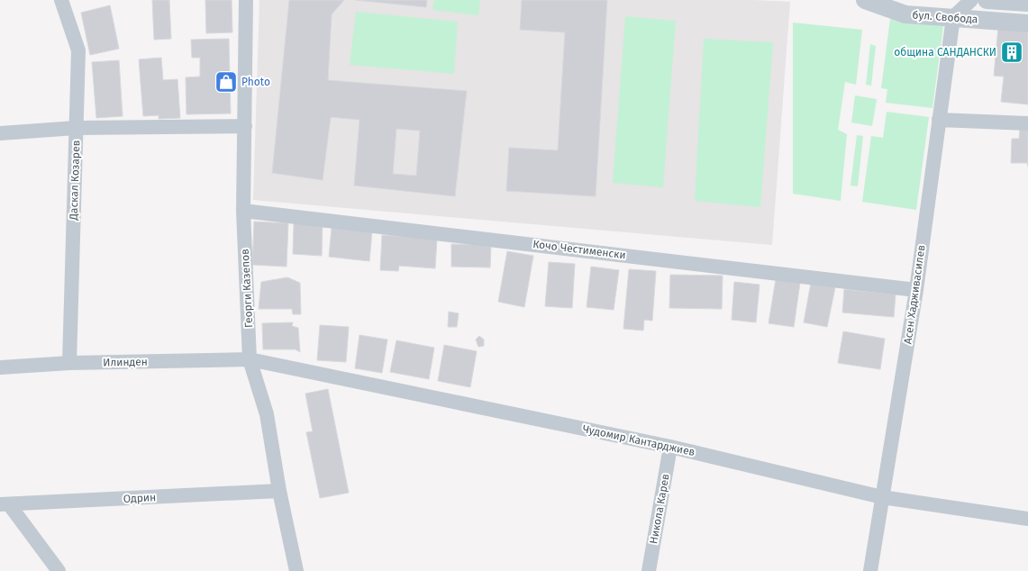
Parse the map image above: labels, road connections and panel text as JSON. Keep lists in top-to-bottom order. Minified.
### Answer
{"streets":{"street":["бул. Свобода","Даскал Козарев","Кочо Честименски","Георги Казепов","Асен Хадживасилев","Илинден","Чудомир Кантарджиев","Одрин","Никола Карев"]},"crossings":[["бул. Свобода","Асен Хадживасилев"],["Даскал Козарев","Илинден"],["Кочо Честименски","Георги Казепов"],["Кочо Честименски","Асен Хадживасилев"],["Георги Казепов","Илинден"],["Георги Казепов","Чудомир Кантарджиев"],["Георги Казепов","Одрин"],["Асен Хадживасилев","Чудомир Кантарджиев"],["Илинден","Чудомир Кантарджиев"],["Чудомир Кантарджиев","Никола Карев"]],"places":{"building":["община САНДАНСКИ"],"shop":["Photo"]}}
